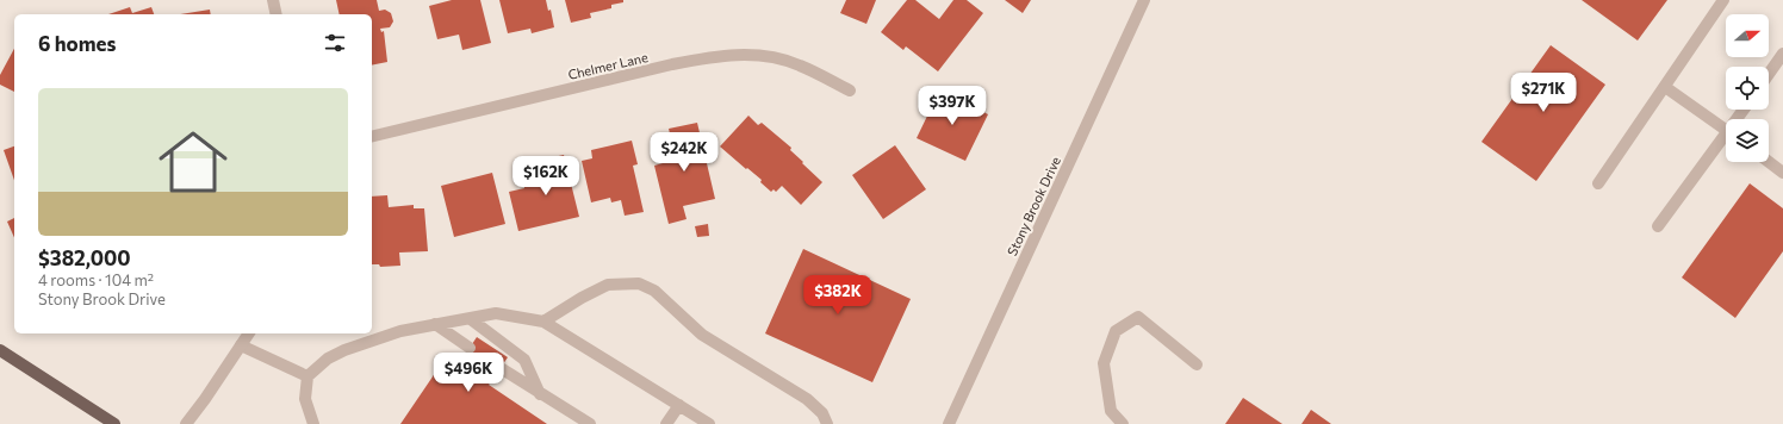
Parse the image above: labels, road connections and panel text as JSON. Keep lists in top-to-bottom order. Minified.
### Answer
{"streets":{"street":["Chelmer Lane","Stony Brook Drive"]},"north":"right","page":{"heading":"6 homes","list":[{"name":"$382,000","note":"4 rooms · 104 m² · Stony Brook Drive"}],"price":["$271K","$397K","$242K","$162K","$382K","$496K"]}}
